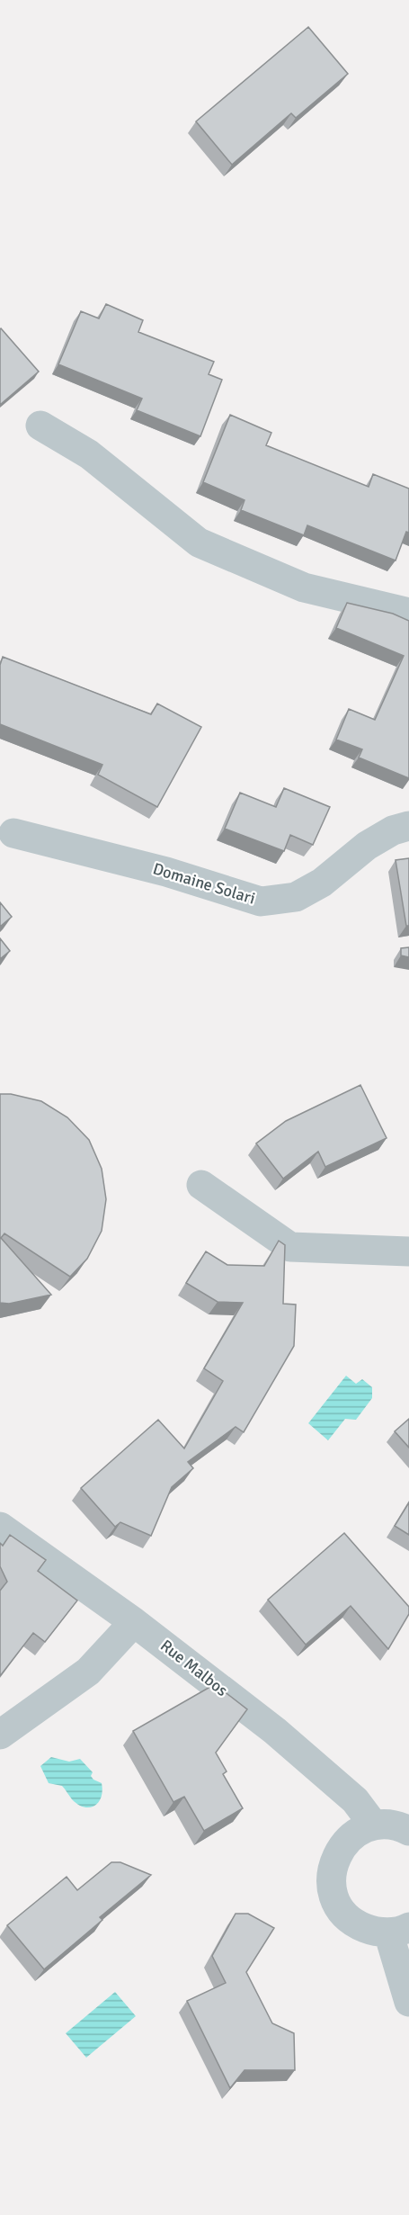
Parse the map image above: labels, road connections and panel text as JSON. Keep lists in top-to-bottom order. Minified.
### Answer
{"streets":{"street":["Domaine Solari","Rue Malbos"]}}
